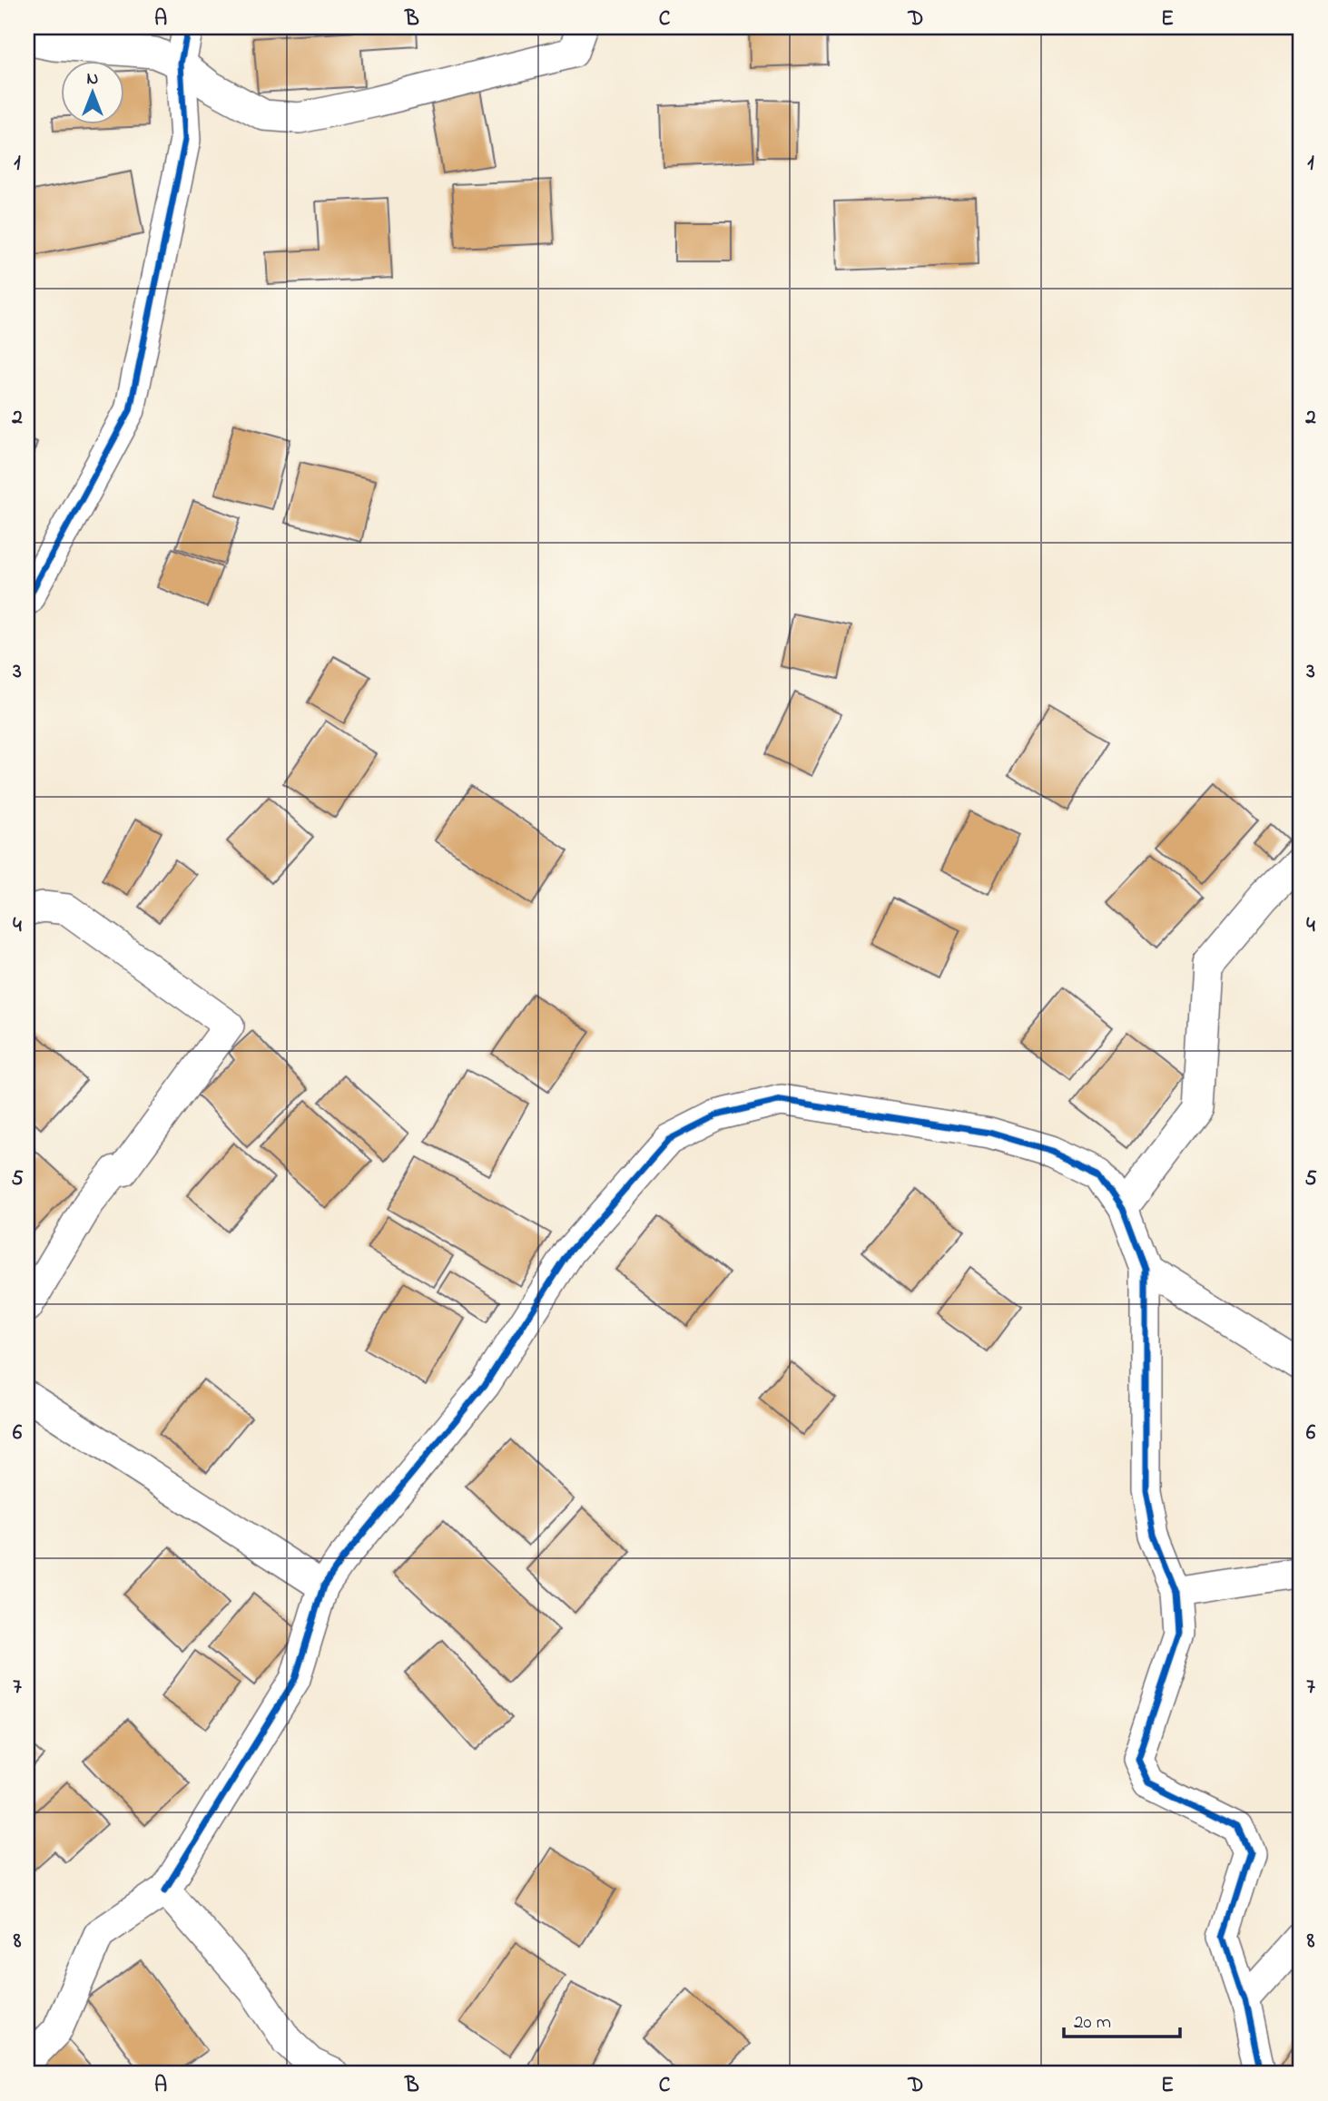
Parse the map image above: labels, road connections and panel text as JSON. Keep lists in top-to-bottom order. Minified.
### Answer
{"scale_bar":"20 m","north":"top","grid":{"columns":["A","B","C","D","E"],"rows":["1","2","3","4","5","6","7","8"]}}
